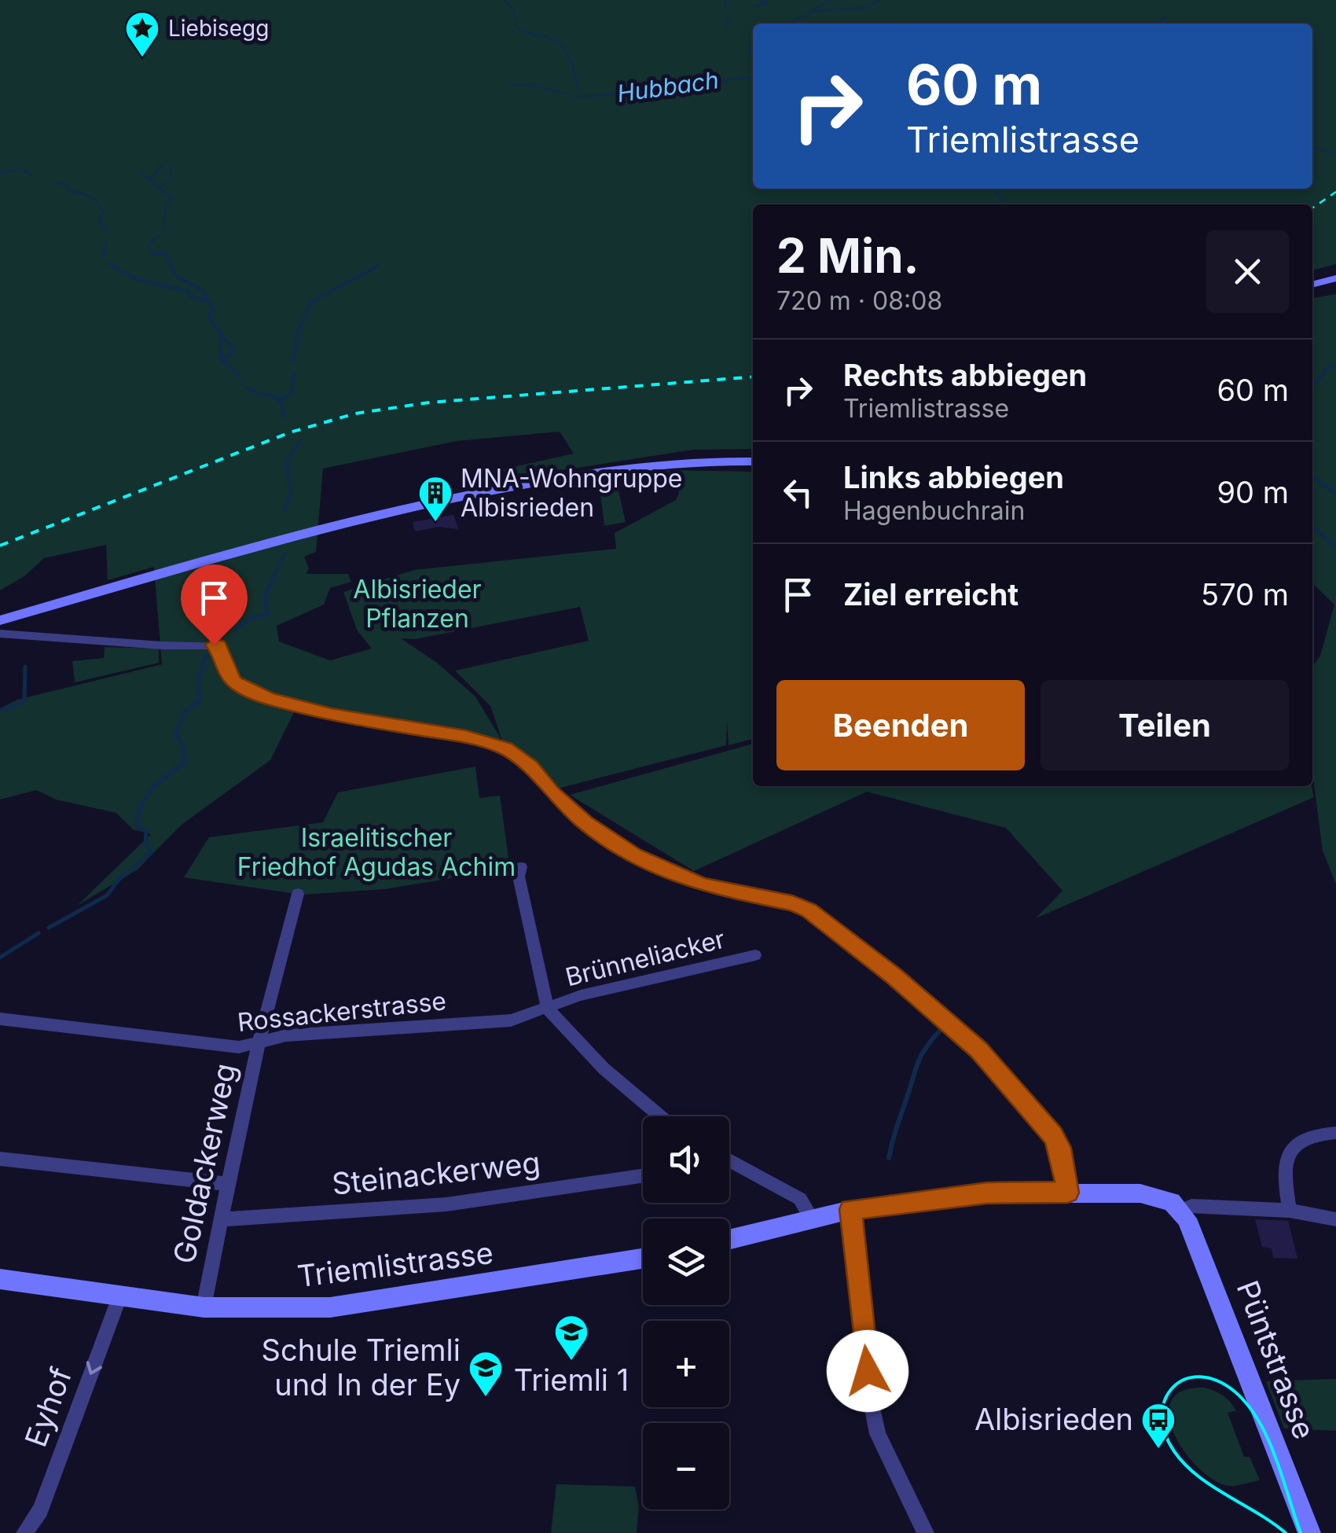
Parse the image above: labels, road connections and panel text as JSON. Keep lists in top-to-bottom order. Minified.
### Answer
{"streets":{"street":["Brünneliacker","Rossackerstrasse","Goldackerweg","Steinackerweg","Triemlistrasse","Püntstrasse","Eyhof"]},"crossings":[["Brünneliacker","Rossackerstrasse"],["Rossackerstrasse","Goldackerweg"],["Goldackerweg","Steinackerweg"],["Goldackerweg","Triemlistrasse"],["Triemlistrasse","Eyhof"]],"one_way":["Eyhof"],"water":["Hubbach"],"parks":["Albisrieder Pflanzen","Israelitischer Friedhof Agudas Achim"],"places":{"place":["Liebisegg"],"building":["MNA-Wohngruppe Albisrieden"],"school or university":["Triemli 1","Schule Triemli und In der Ey"],"bus stop":["Albisrieden"]},"page":{"turn":["60 m","Triemlistrasse"],"heading":["2 Min.","720 m · 08:08"],"list":[{"name":"Rechts abbiegen","note":"Triemlistrasse","value":"60 m"},{"name":"Links abbiegen","note":"Hagenbuchrain","value":"90 m"},{"name":"Ziel erreicht","value":"570 m"}],"buttons":["Beenden","Teilen"],"map_buttons":["+","−"]}}
